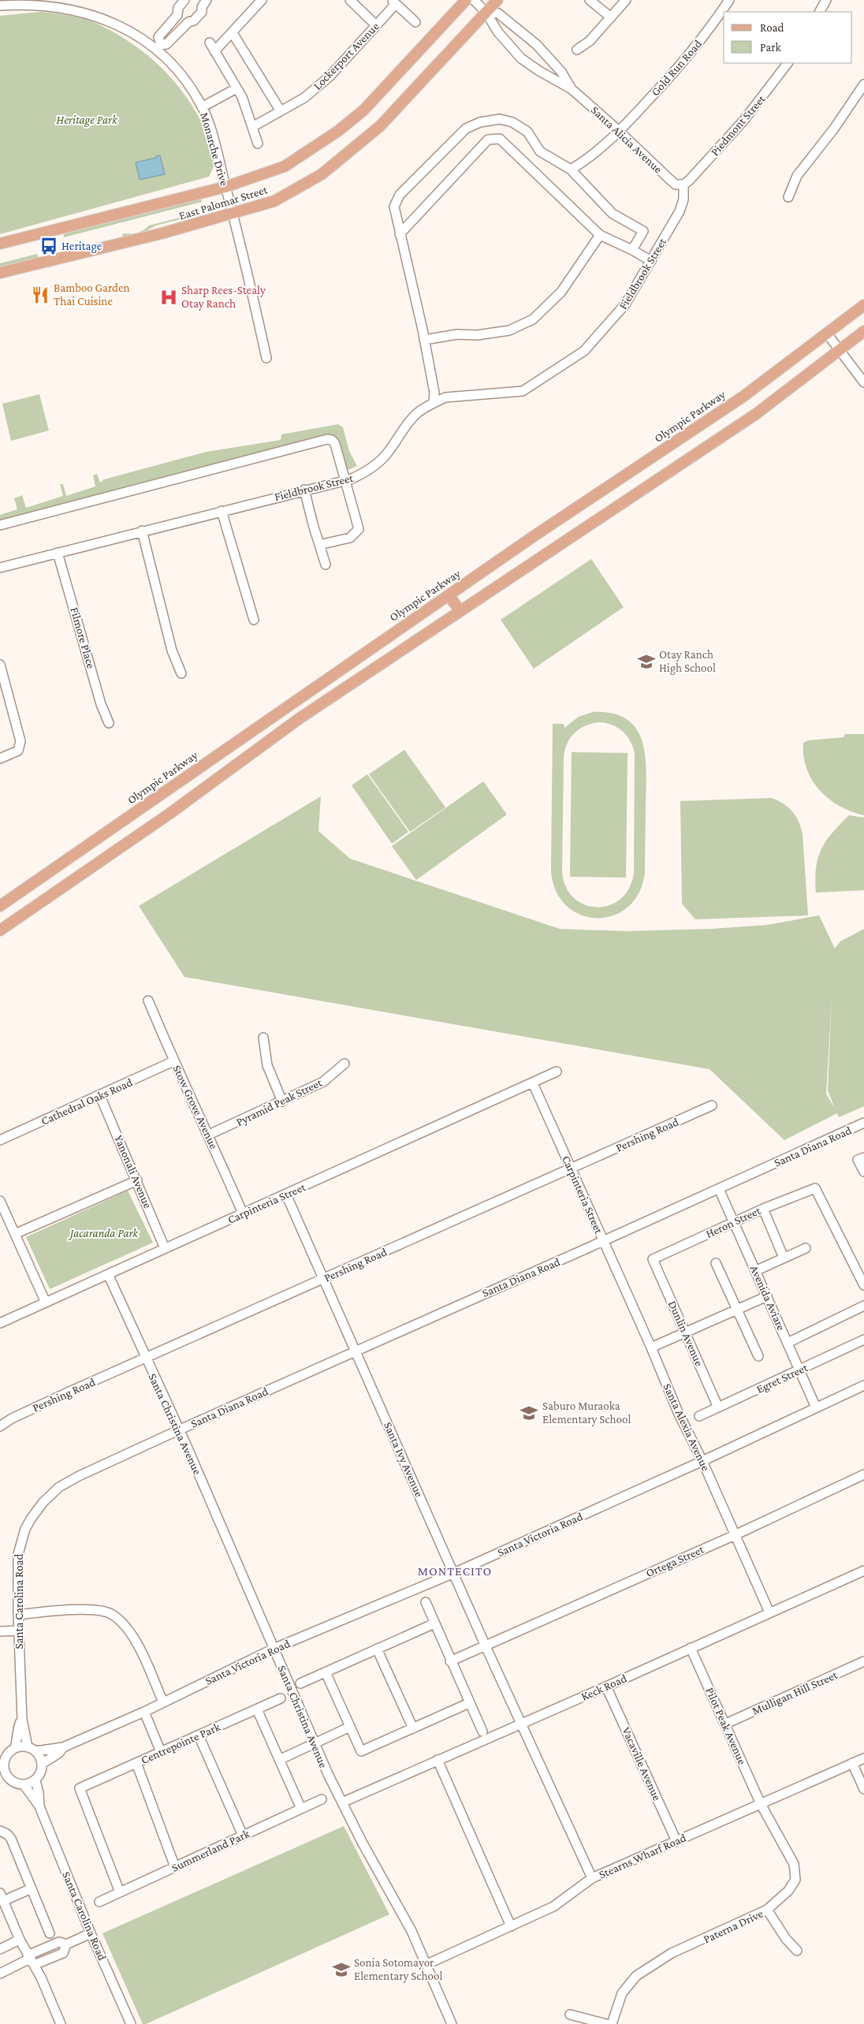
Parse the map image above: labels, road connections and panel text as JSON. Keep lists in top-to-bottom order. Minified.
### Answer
{"streets":{"main road":["East Palomar Street","Olympic Parkway"],"street":["Lockerport Avenue","Gold Run Road","Piedmont Street","Santa Alicia Avenue","Monarche Drive","Fieldbrook Street","Filmore Place","Cathedral Oaks Road","Pyramid Peak Street","Stow Grove Avenue","Pershing Road","Santa Diana Road","Yanonali Avenue","Carpinteria Street","Heron Street","Avenida Aviare","Dunlin Avenue","Egret Street","Santa Christina Avenue","Santa Alexia Avenue","Santa Ivy Avenue","Santa Victoria Road","Ortega Street","Santa Carolina Road","Keck Road","Mulligan Hill Street","Pilot Peak Avenue","Centrepointe Park","Vacaville Avenue","Summerland Park","Stearns Wharf Road","Paterna Drive"]},"crossings":[["Gold Run Road","Santa Alicia Avenue"],["Piedmont Street","Santa Alicia Avenue"],["Piedmont Street","Fieldbrook Street"],["Santa Alicia Avenue","East Palomar Street"],["Santa Alicia Avenue","Fieldbrook Street"],["Monarche Drive","East Palomar Street"],["Fieldbrook Street","Filmore Place"],["Cathedral Oaks Road","Stow Grove Avenue"],["Cathedral Oaks Road","Yanonali Avenue"],["Pyramid Peak Street","Stow Grove Avenue"],["Stow Grove Avenue","Carpinteria Street"],["Pershing Road","Carpinteria Street"],["Pershing Road","Santa Christina Avenue"],["Pershing Road","Santa Ivy Avenue"],["Santa Diana Road","Carpinteria Street"],["Santa Diana Road","Avenida Aviare"],["Santa Diana Road","Santa Christina Avenue"],["Santa Diana Road","Santa Alexia Avenue"],["Santa Diana Road","Santa Ivy Avenue"],["Santa Diana Road","Santa Carolina Road"],["Yanonali Avenue","Carpinteria Street"],["Carpinteria Street","Santa Christina Avenue"],["Carpinteria Street","Santa Alexia Avenue"],["Carpinteria Street","Santa Ivy Avenue"],["Heron Street","Avenida Aviare"],["Heron Street","Dunlin Avenue"],["Avenida Aviare","Egret Street"],["Avenida Aviare","Santa Victoria Road"],["Dunlin Avenue","Egret Street"],["Santa Christina Avenue","Santa Victoria Road"],["Santa Christina Avenue","Santa Carolina Road"],["Santa Christina Avenue","Keck Road"],["Santa Christina Avenue","Stearns Wharf Road"],["Santa Alexia Avenue","Santa Victoria Road"],["Santa Alexia Avenue","Ortega Street"],["Santa Alexia Avenue","Keck Road"],["Santa Ivy Avenue","Santa Victoria Road"],["Santa Ivy Avenue","Ortega Street"],["Santa Ivy Avenue","Keck Road"],["Santa Ivy Avenue","Stearns Wharf Road"],["Santa Victoria Road","Santa Carolina Road"],["Keck Road","Pilot Peak Avenue"],["Keck Road","Vacaville Avenue"],["Mulligan Hill Street","Pilot Peak Avenue"],["Pilot Peak Avenue","Stearns Wharf Road"],["Pilot Peak Avenue","Paterna Drive"],["Centrepointe Park","Summerland Park"],["Vacaville Avenue","Stearns Wharf Road"],["Stearns Wharf Road","Paterna Drive"]],"districts":["MONTECITO"],"parks":["Heritage Park","Jacaranda Park"],"places":{"bus stop":["Heritage"],"restaurant":["Bamboo Garden Thai Cuisine"],"hospital":["Sharp Rees-Stealy Otay Ranch"],"school or university":["Otay Ranch High School","Saburo Muraoka Elementary School","Sonia Sotomayor Elementary School"]},"legend":["Road","Park"]}
